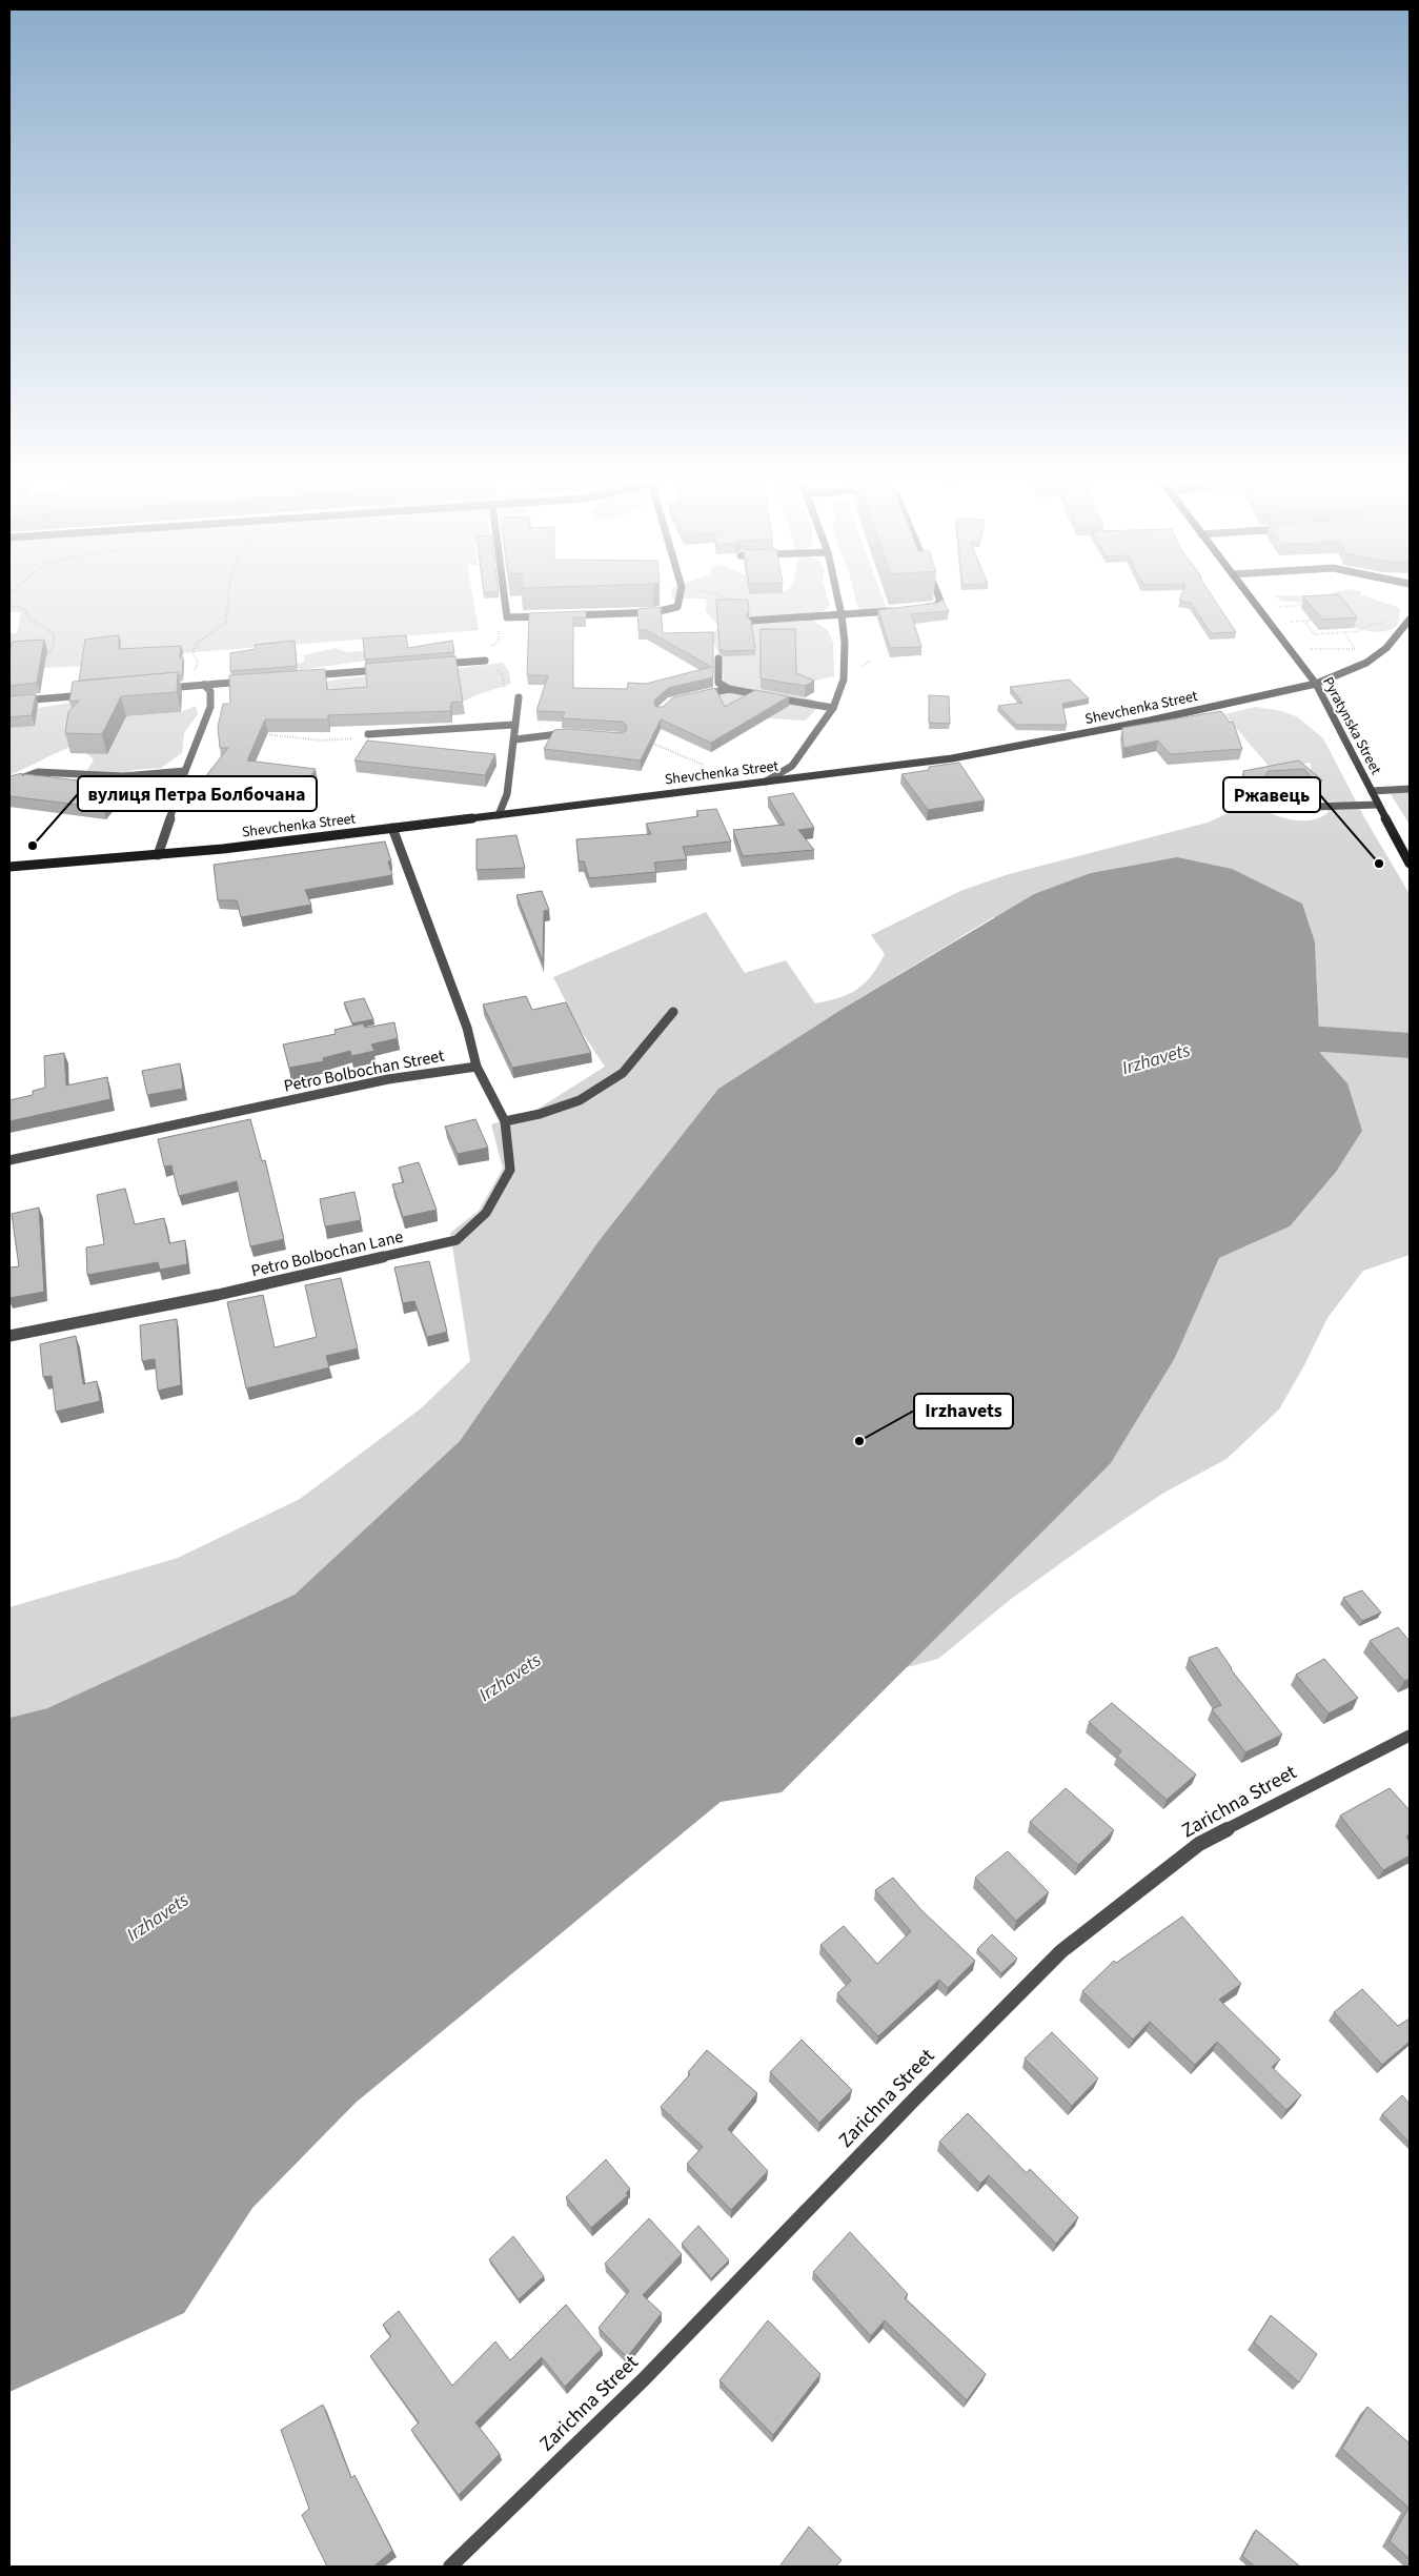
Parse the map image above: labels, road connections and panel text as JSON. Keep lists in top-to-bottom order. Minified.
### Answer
{"streets":{"street":["Shevchenka Street","Pyratynska Street","Petro Bolbochan Street","Petro Bolbochan Lane","Zarichna Street"]},"crossings":[["Shevchenka Street","Pyratynska Street"],["Petro Bolbochan Street","Petro Bolbochan Lane"]],"water":["Irzhavets"],"places":["вулиця Петра Болбочана","Ржавець","Irzhavets"]}
